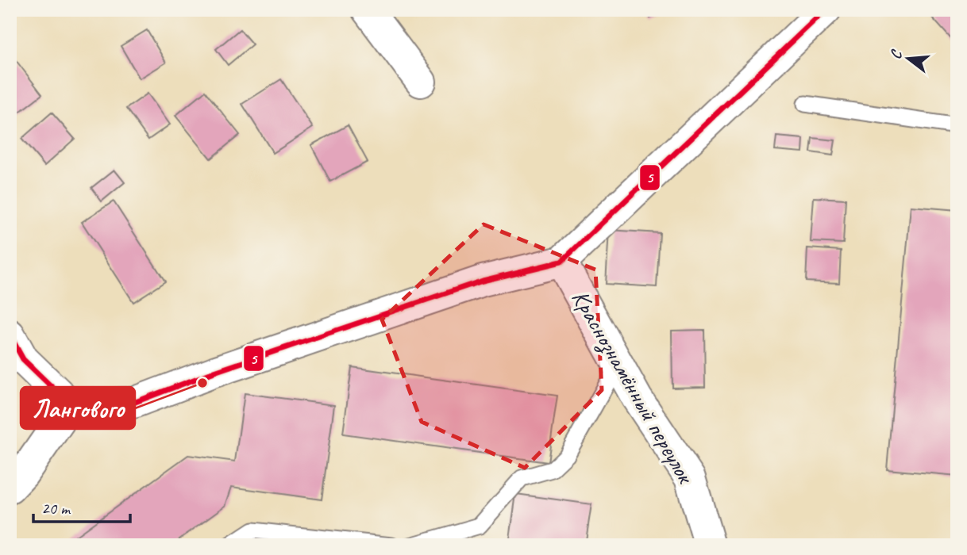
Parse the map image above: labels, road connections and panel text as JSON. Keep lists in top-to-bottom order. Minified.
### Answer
{"streets":{"street":["Краснознамённый переулок"]},"places":["Лангового"],"lines":["transit line 5"],"scale_bar":"20 m","north":"left"}
